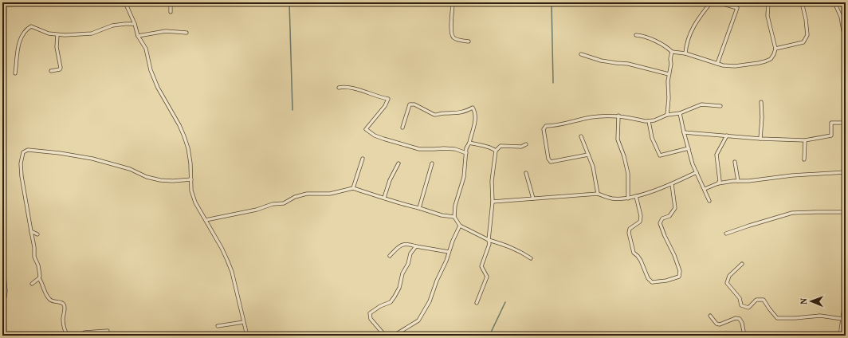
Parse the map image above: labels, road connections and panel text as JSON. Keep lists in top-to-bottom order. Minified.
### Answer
{"north":"left"}
